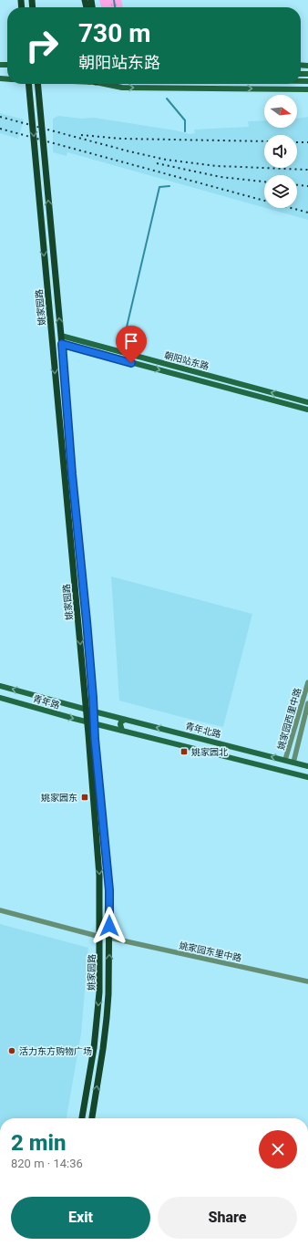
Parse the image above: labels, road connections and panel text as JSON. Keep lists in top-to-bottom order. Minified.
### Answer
{"streets":{"main road":["姚家园路","朝阳站东路","青年路","青年北路"],"street":["姚家园西里中路","姚家园东里中路"]},"crossings":[["姚家园路","朝阳站东路"],["姚家园路","青年路"],["姚家园路","青年北路"],["姚家园路","姚家园东里中路"],["青年路","青年北路"],["姚家园西里中路","青年北路"]],"places":{"transit":["姚家园北","姚家园东"],"other":["活力东方购物广场"]},"north":"right","page":{"turn":["730 m","朝阳站东路"],"heading":["2 min","820 m · 14:36"],"buttons":["Exit","Share"]}}
